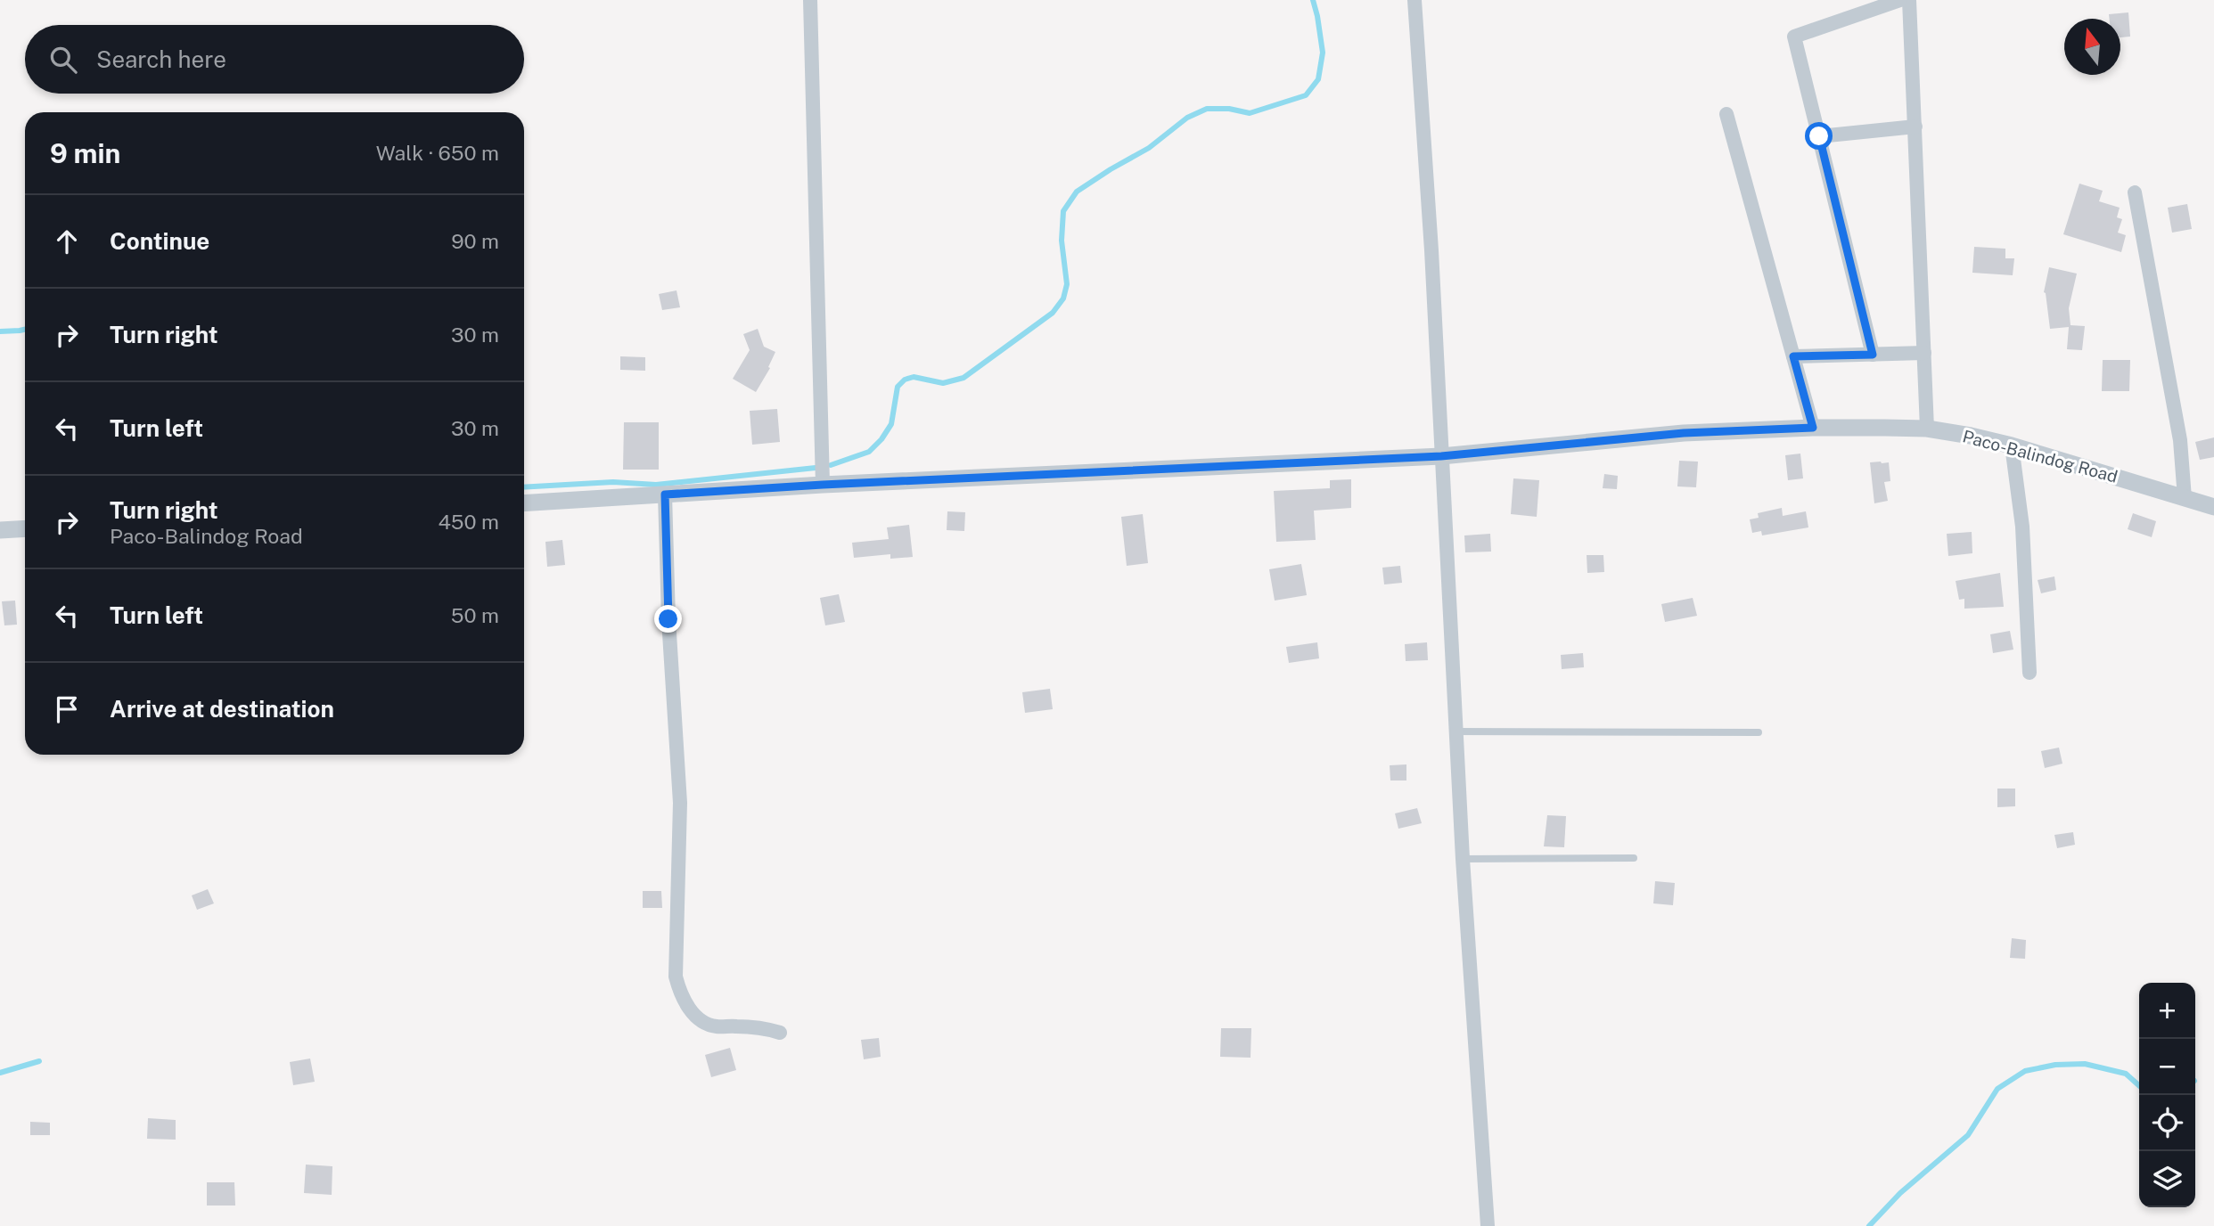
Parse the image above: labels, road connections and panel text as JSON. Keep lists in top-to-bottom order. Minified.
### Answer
{"streets":{"street":["Paco-Balindog Road"]},"north":"top","page":{"search":"Search here","heading":["9 min","Walk · 650 m"],"list":[["Continue","90 m"],["Turn right","30 m"],["Turn left","30 m"],["Turn right","Paco-Balindog Road","450 m"],["Turn left","50 m"],"Arrive at destination"],"map_buttons":["+","−"]}}
